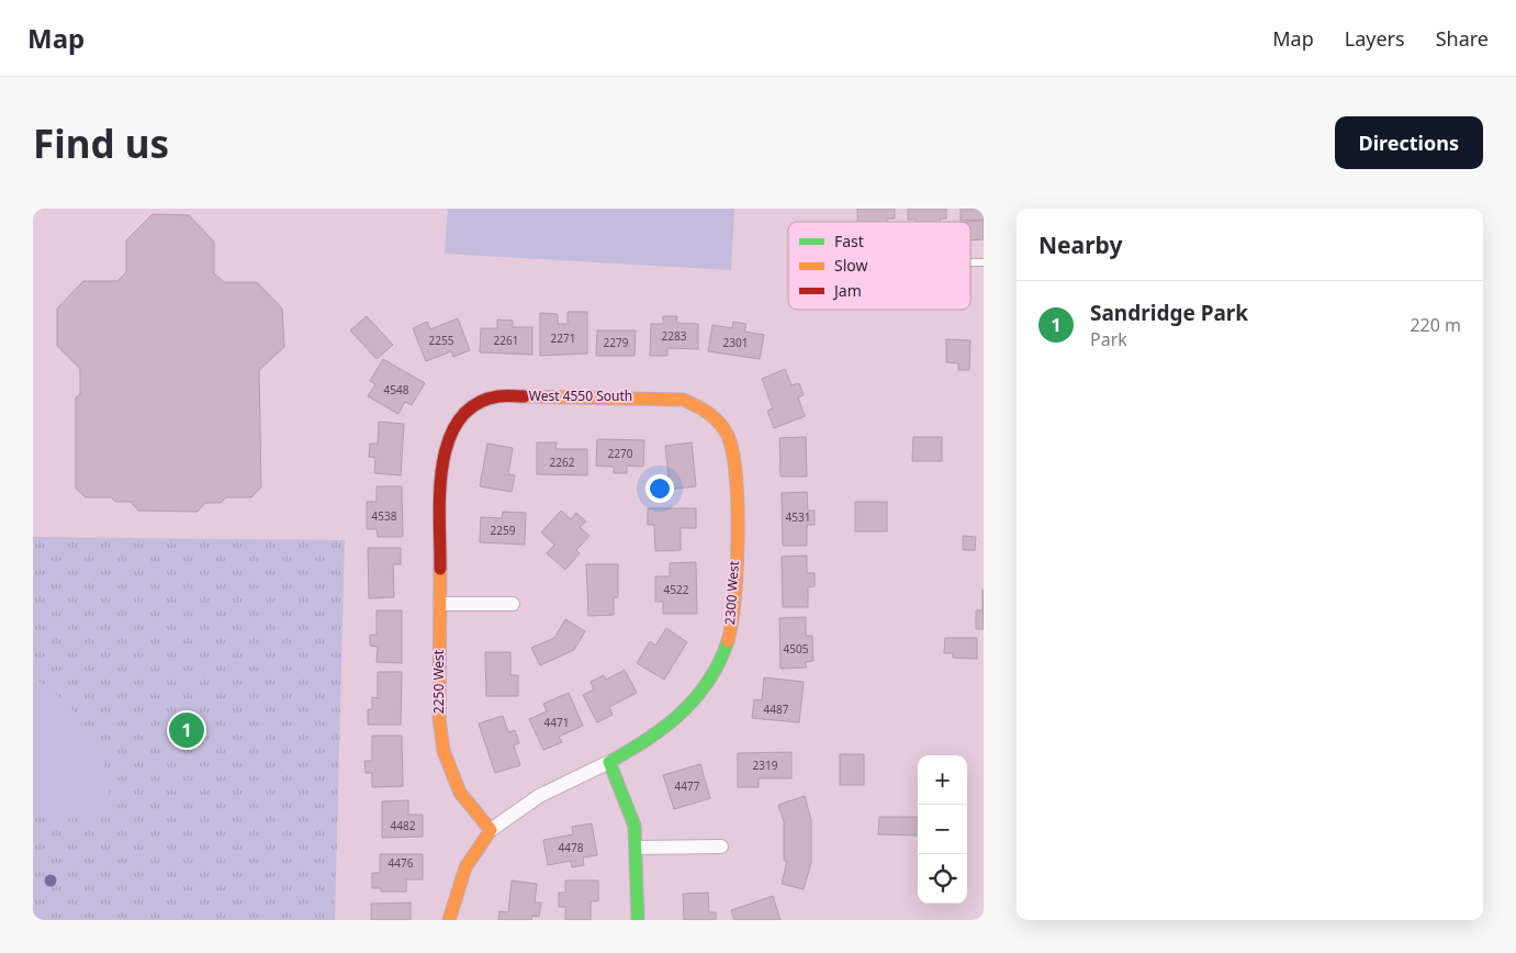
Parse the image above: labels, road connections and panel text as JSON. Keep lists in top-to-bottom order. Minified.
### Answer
{"streets":{"street":["West 4550 South","2300 West","2250 West"]},"crossings":[["West 4550 South","2300 West"],["West 4550 South","2250 West"]],"house_numbers":["2283","2271","2255","2261","2279","2301","4548","2270","2262","4538","4531","2259","4522","4505","4487","4471","2319","4477","4482","4478","4476"],"legend":["Fast","Slow","Jam"],"page":{"header":"Map","nav":["Map","Layers","Share"],"buttons":"Directions","title":"Find us","heading":"Nearby","list":[{"mark":"1","name":"Sandridge Park","note":"Park","value":"220 m"}],"pins":"1","map_buttons":["+","−"]}}
